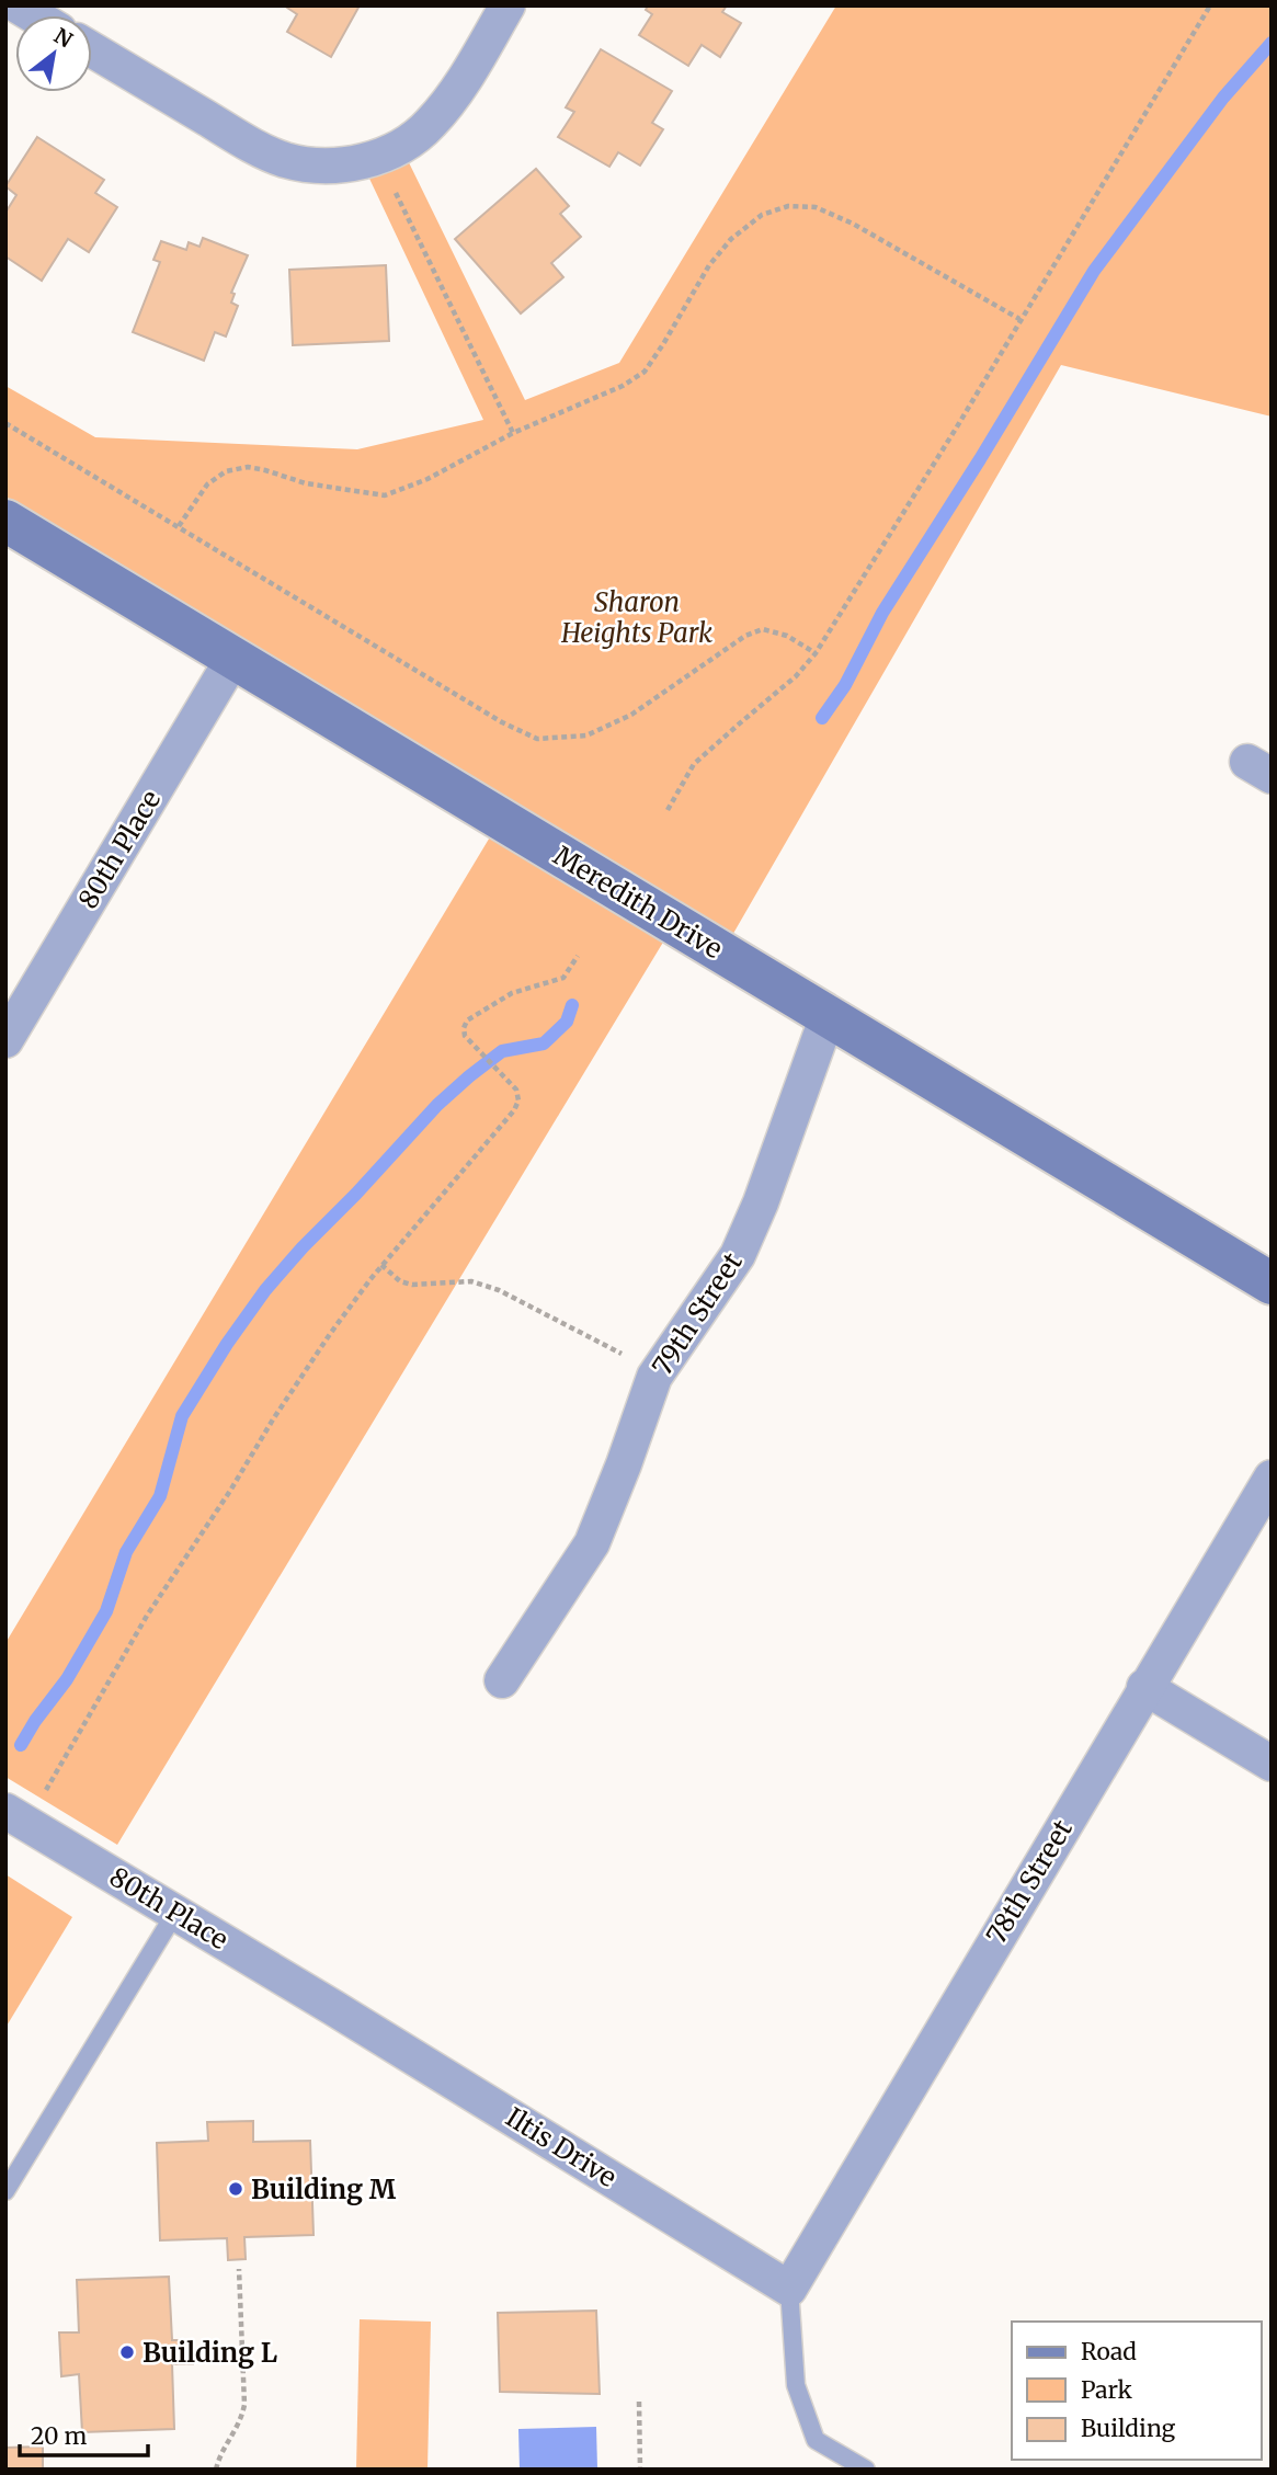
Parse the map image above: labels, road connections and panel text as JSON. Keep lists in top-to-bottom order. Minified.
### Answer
{"streets":{"main road":["Meredith Drive"],"street":["80th Place","79th Street","78th Street","Iltis Drive"]},"crossings":[["80th Place","Meredith Drive"],["80th Place","Iltis Drive"],["Meredith Drive","79th Street"],["78th Street","Iltis Drive"]],"parks":["Sharon Heights Park"],"places":["Building M","Building L"],"legend":["Road","Park","Building"],"scale_bar":"20 m","north":"top right"}
